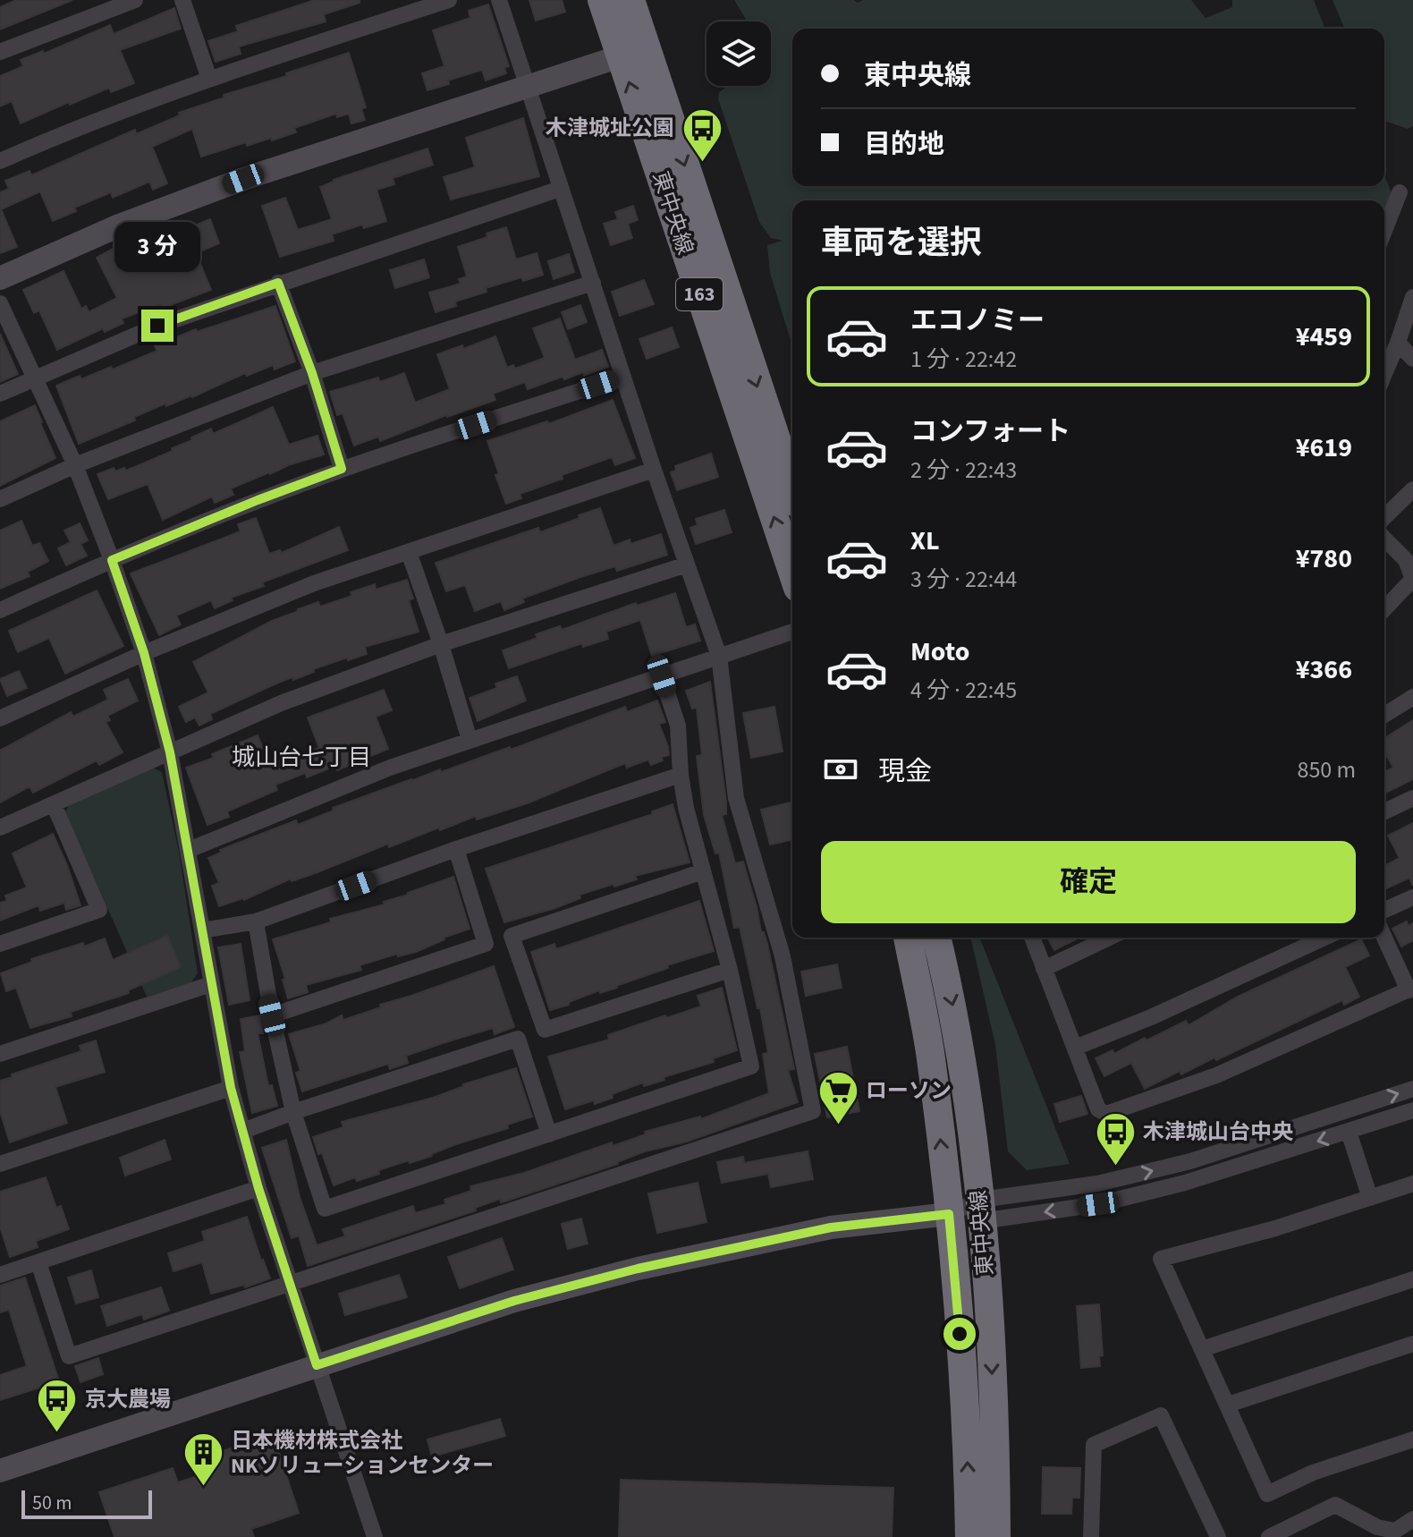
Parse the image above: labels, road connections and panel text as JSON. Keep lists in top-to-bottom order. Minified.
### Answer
{"streets":{"highway":["東中央線","163"]},"districts":["城山台七丁目"],"places":{"bus stop":["木津城址公園","木津城山台中央","京大農場"],"supermarket":["ローソン"],"building":["日本機材株式会社 NKソリューションセンター"]},"scale_bar":"50 m","page":{"banner":["東中央線","目的地"],"heading":"車両を選択","bubble":"3 分","list":[{"name":"エコノミー","note":"1 分 · 22:42","value":"¥459"},{"name":"コンフォート","note":"2 分 · 22:43","value":"¥619"},{"name":"XL","note":"3 分 · 22:44","value":"¥780"},{"name":"Moto","note":"4 分 · 22:45","value":"¥366"}],"pay":["現金","850 m"],"buttons":"確定","scale":"50 m"}}
